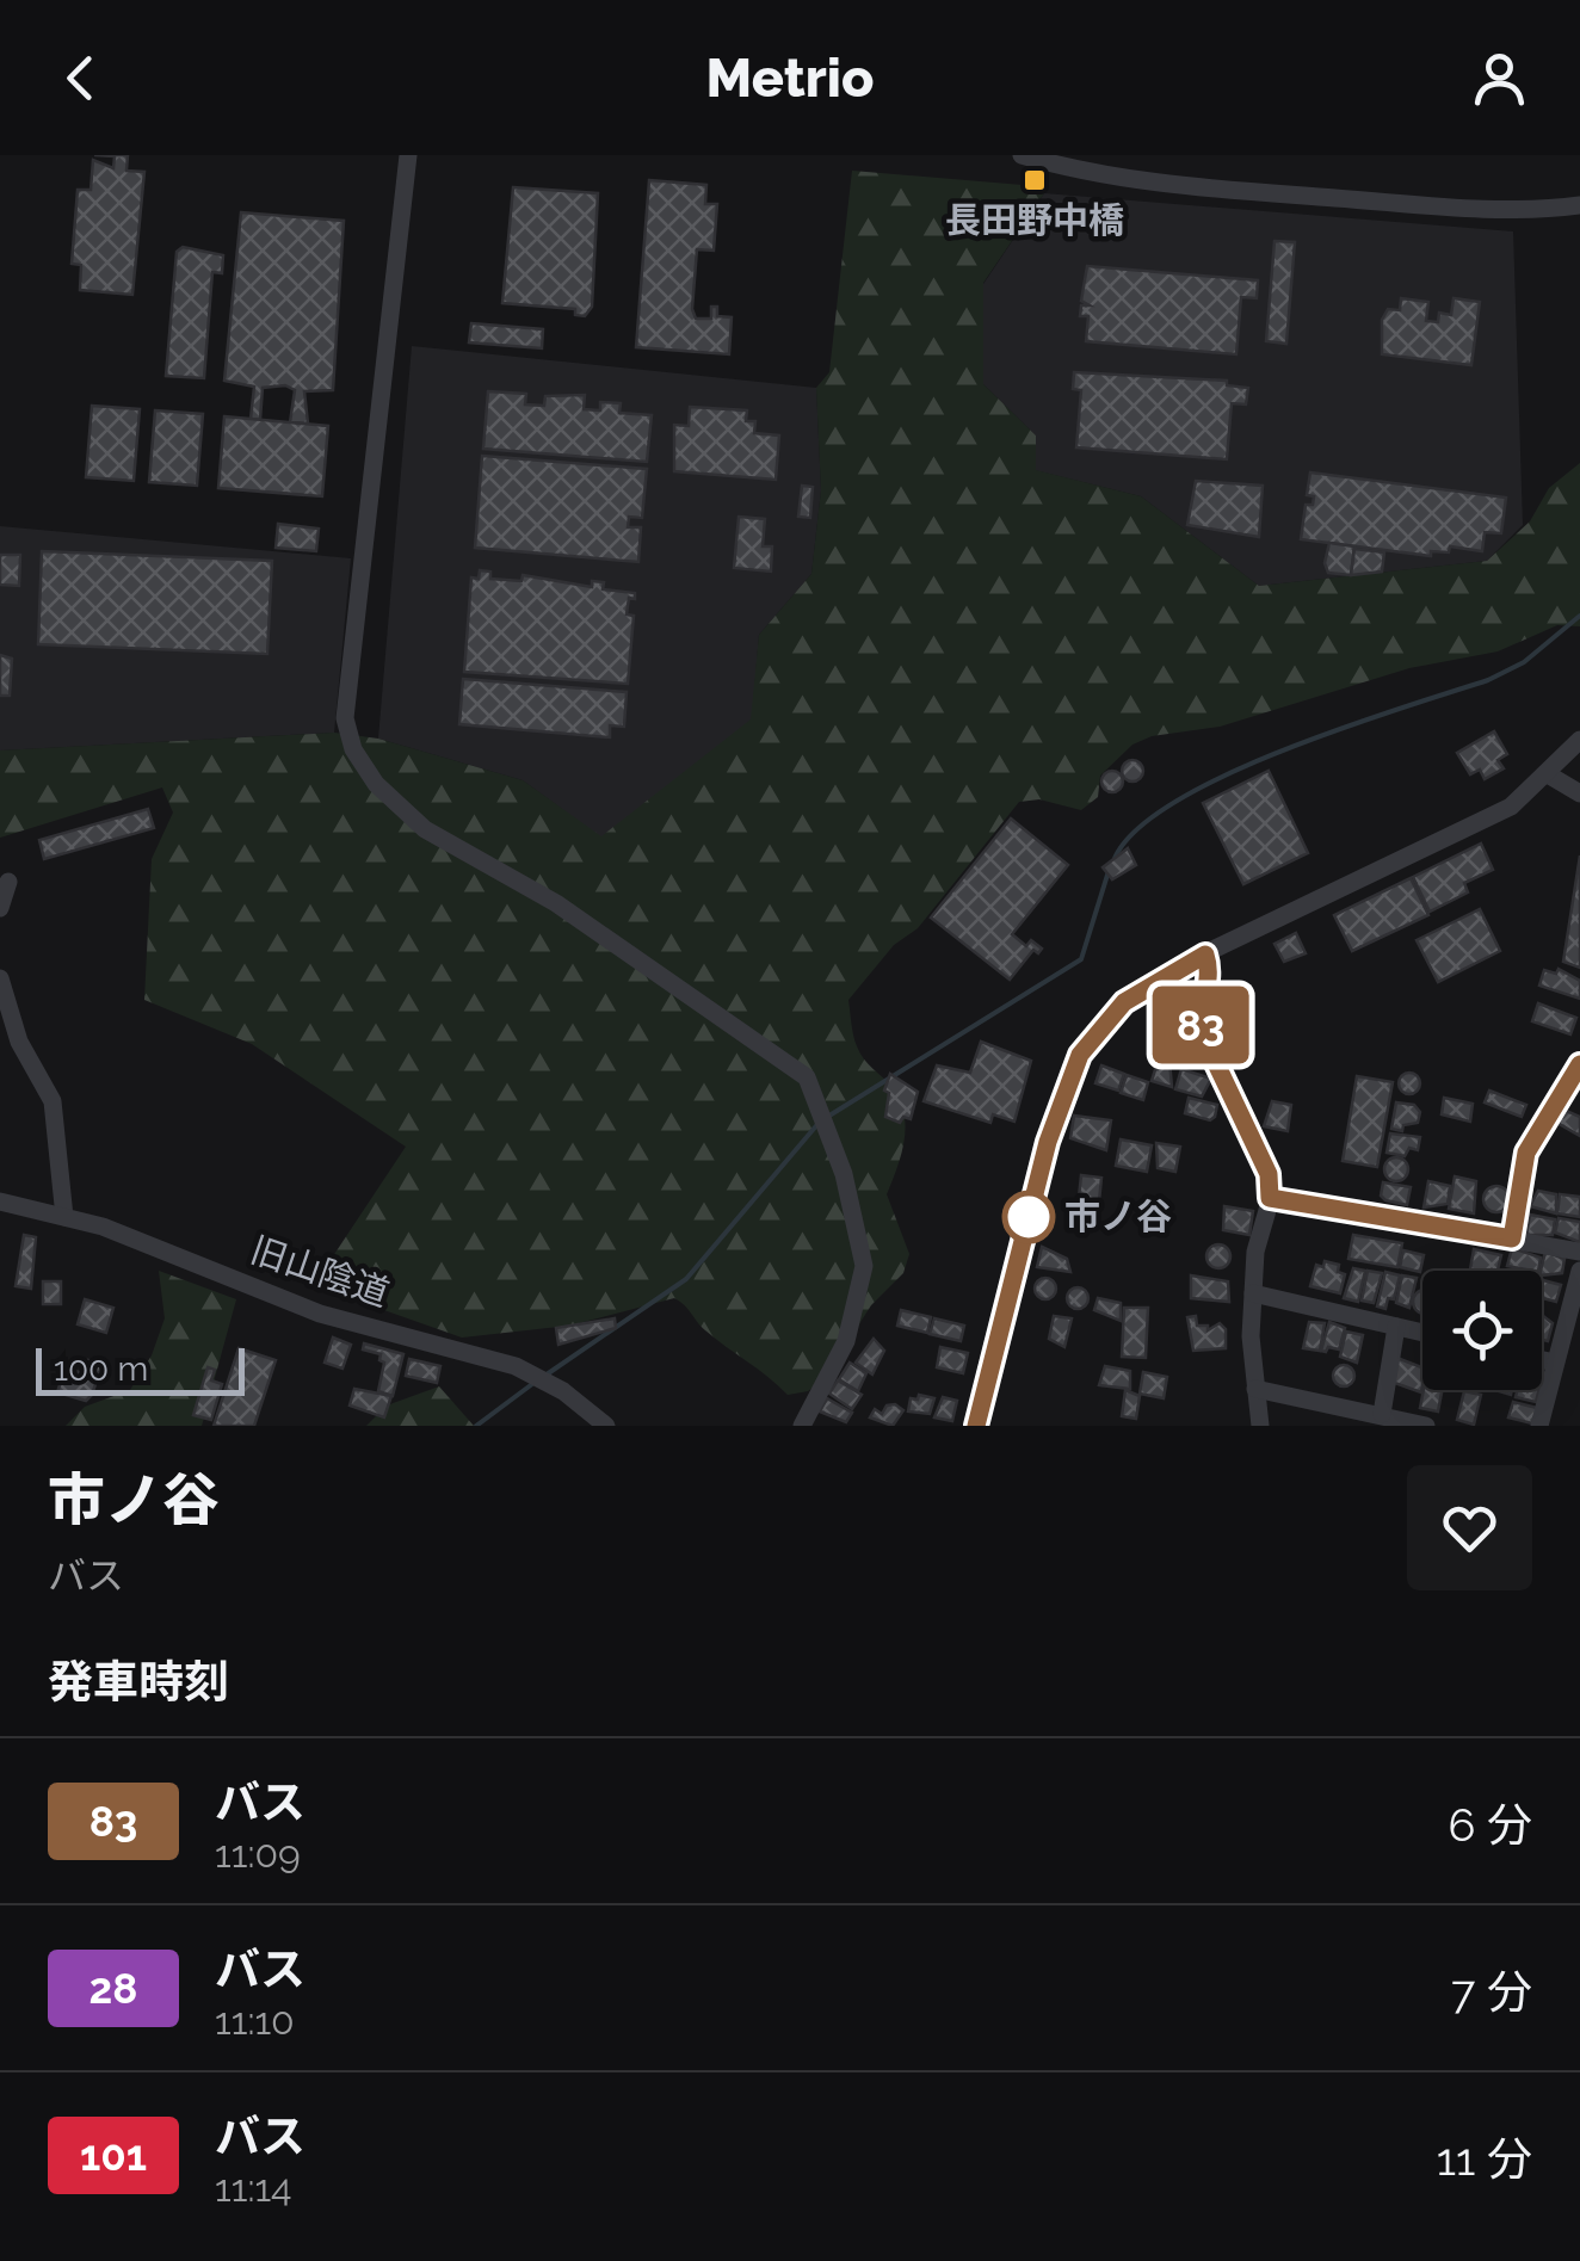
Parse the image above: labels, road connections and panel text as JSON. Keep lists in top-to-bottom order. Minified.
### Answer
{"streets":{"street":["旧山陰道"]},"places":{"transit":["長田野中橋"],"other":["市ノ谷"]},"lines":["bus line 83"],"scale_bar":"100 m","page":{"header":"Metrio","on_map":"83","scale":"100 m","heading":[["市ノ谷","バス"],"発車時刻"],"list":[{"mark":"83","name":"バス","note":"11:09","value":"6 分"},{"mark":"28","name":"バス","note":"11:10","value":"7 分"},{"mark":"101","name":"バス","note":"11:14","value":"11 分"}]}}
